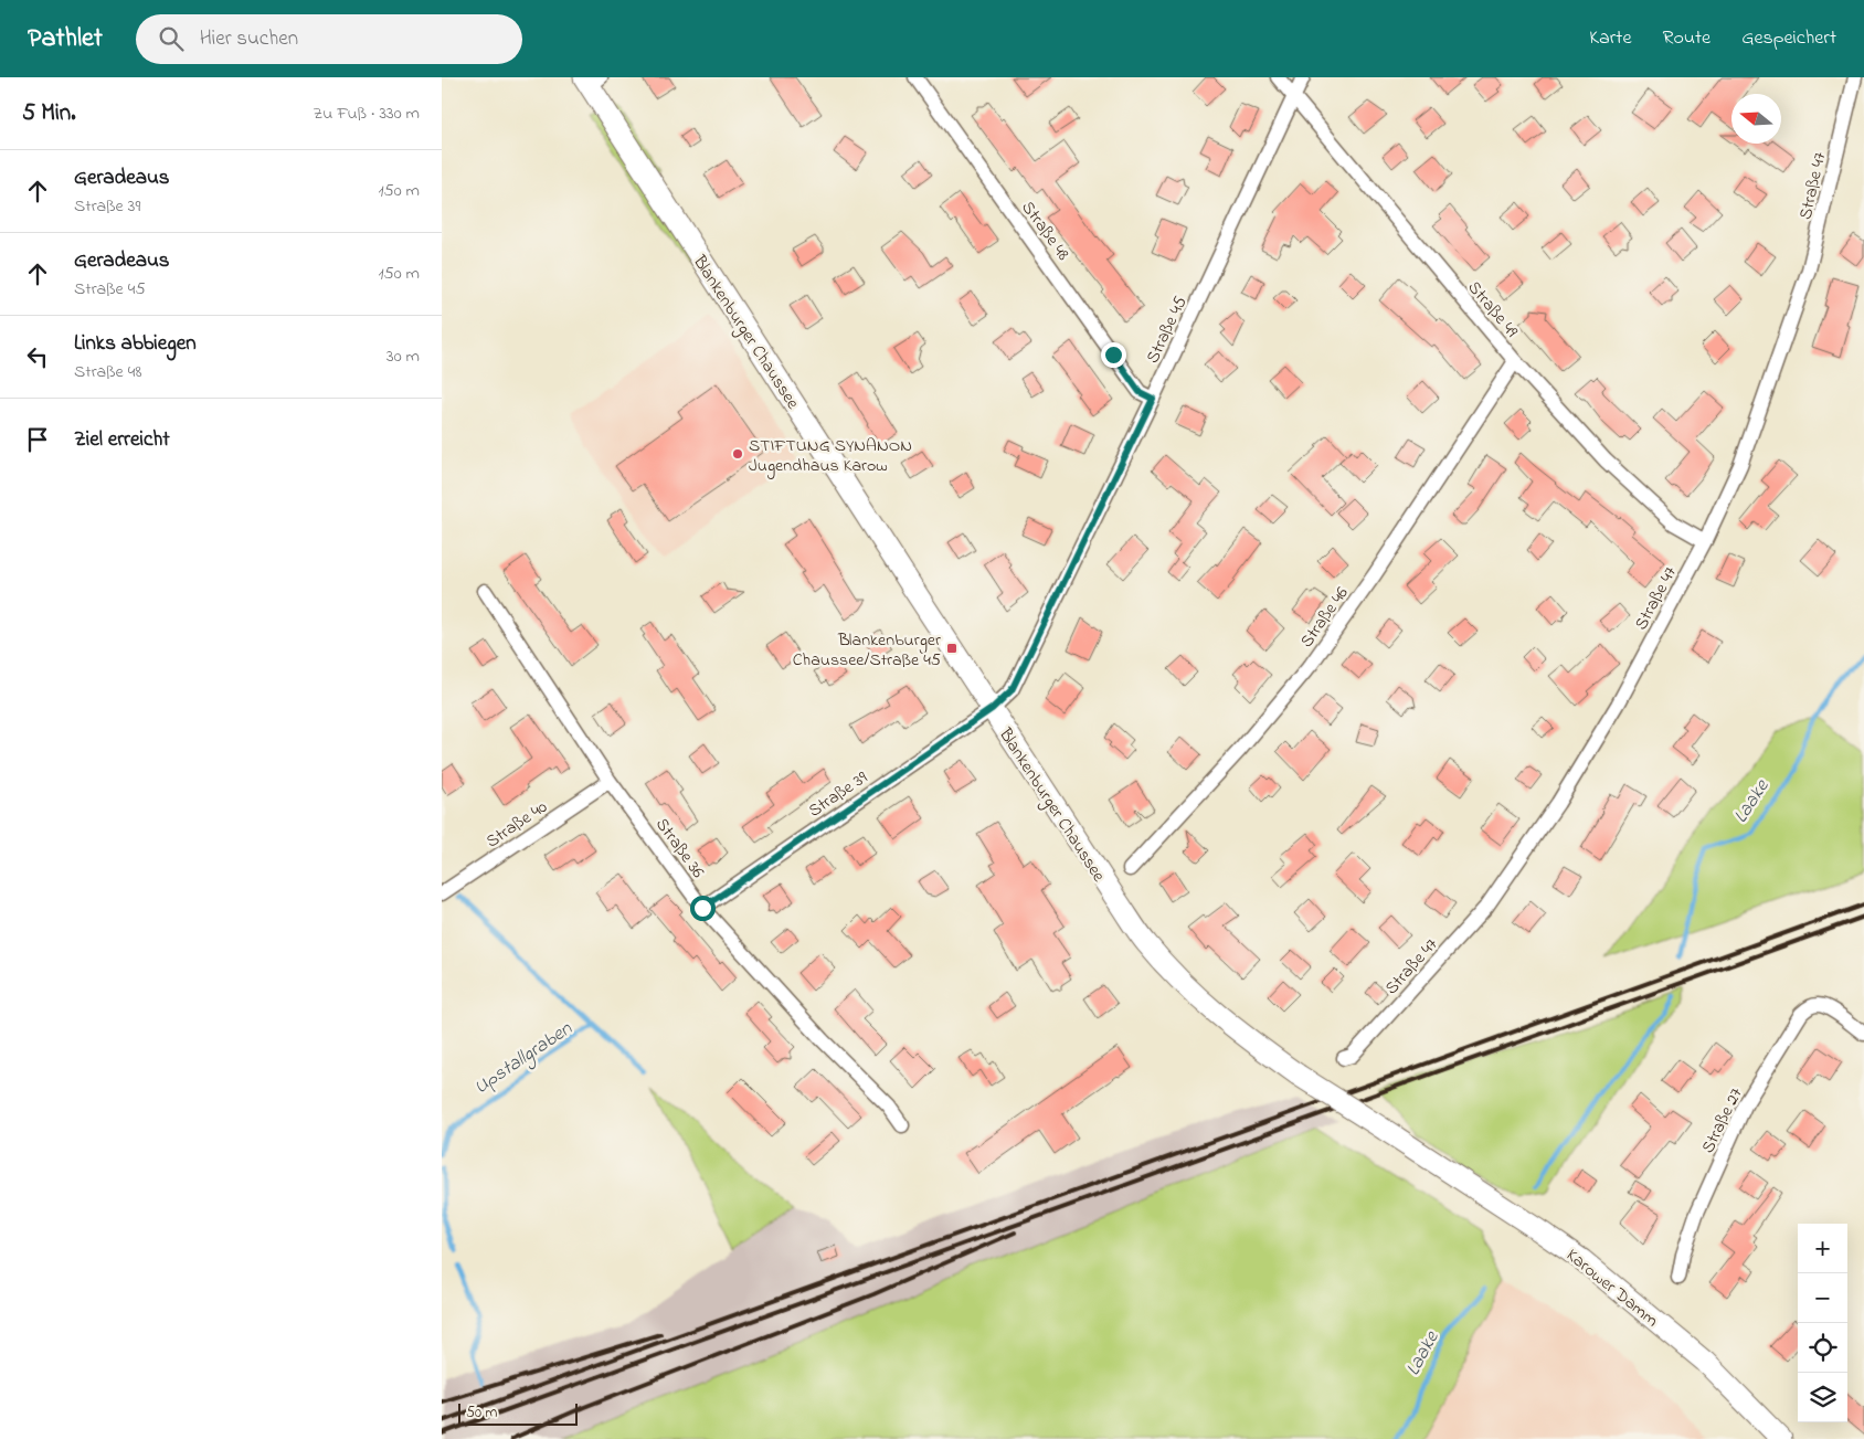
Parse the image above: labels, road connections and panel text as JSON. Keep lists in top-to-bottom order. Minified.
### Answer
{"streets":{"main road":["Blankenburger Chaussee","Karower Damm"],"street":["Straße 47","Straße 48","Straße 49","Straße 45","Straße 46","Straße 39","Straße 40","Straße 36","Straße 27"]},"crossings":[["Straße 47","Straße 49"],["Straße 48","Straße 45"],["Straße 49","Straße 45"],["Straße 49","Straße 46"],["Straße 45","Blankenburger Chaussee"],["Straße 45","Straße 39"],["Blankenburger Chaussee","Straße 39"],["Blankenburger Chaussee","Karower Damm"],["Straße 39","Straße 36"],["Straße 40","Straße 36"]],"water":["Laake","Upstallgraben"],"places":{"other":["STIFTUNG SYNANON Jugendhaus Karow"],"transit":["Blankenburger Chaussee/Straße 45"]},"scale_bar":"50 m","north":"left","page":{"header":"Pathlet","search":"Hier suchen","nav":["Karte","Route","Gespeichert"],"heading":["5 Min.","Zu Fuß · 330 m"],"list":[["Geradeaus","Straße 39","150 m"],["Geradeaus","Straße 45","150 m"],["Links abbiegen","Straße 48","30 m"],"Ziel erreicht"],"map_buttons":["+","−"],"scale":"50 m"}}
